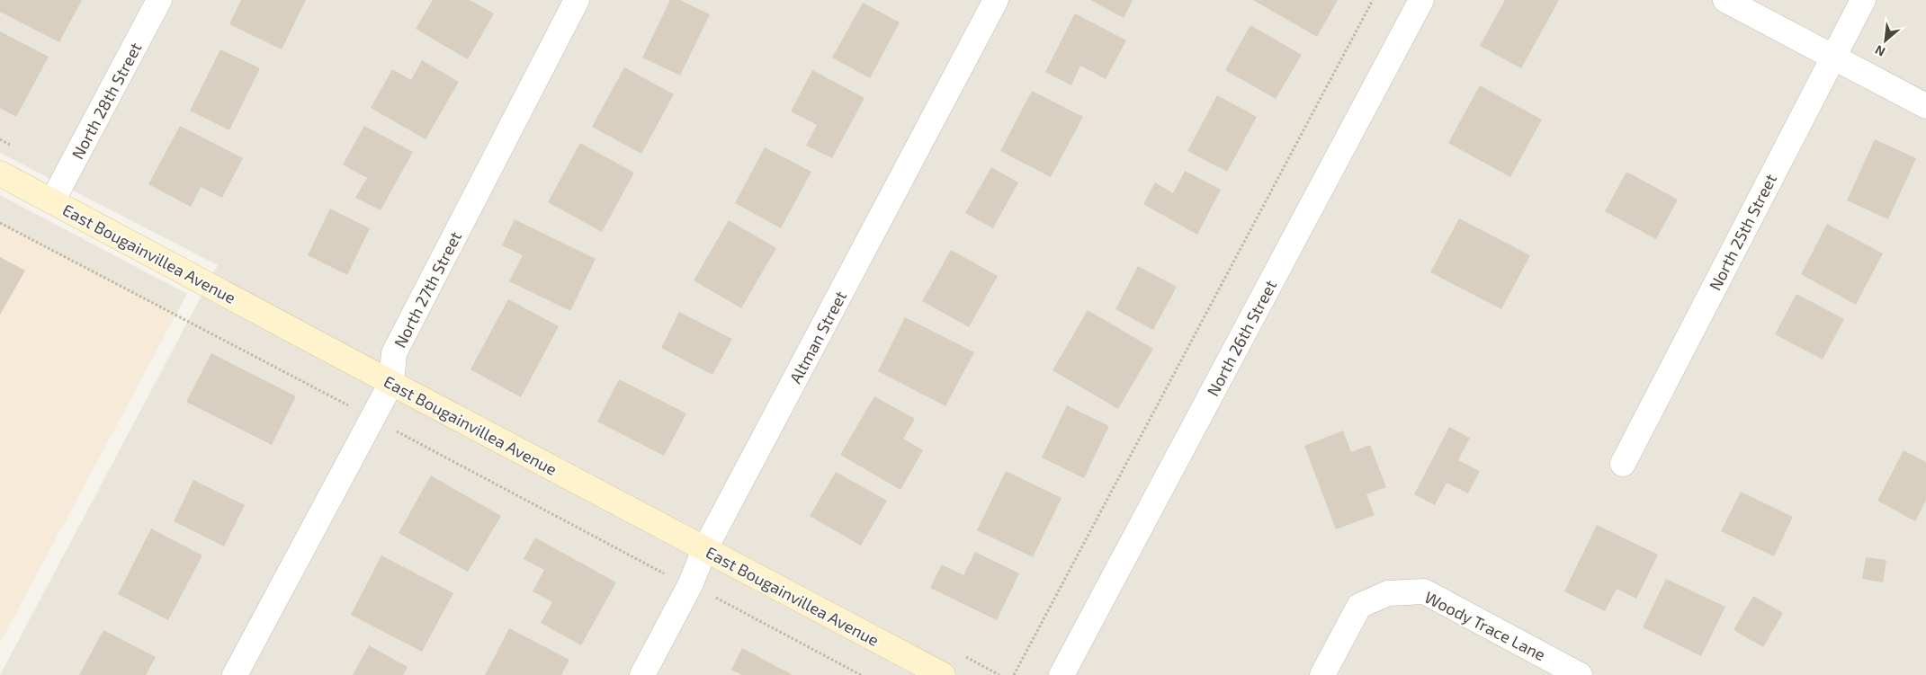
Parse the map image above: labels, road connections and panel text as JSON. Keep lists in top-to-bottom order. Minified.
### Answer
{"streets":{"street":["North 28th Street","North 25th Street","East Bougainvillea Avenue","North 27th Street","Altman Street","North 26th Street","Woody Trace Lane"]},"crossings":[["North 28th Street","East Bougainvillea Avenue"],["East Bougainvillea Avenue","North 27th Street"],["East Bougainvillea Avenue","Altman Street"]],"north":"bottom left"}
